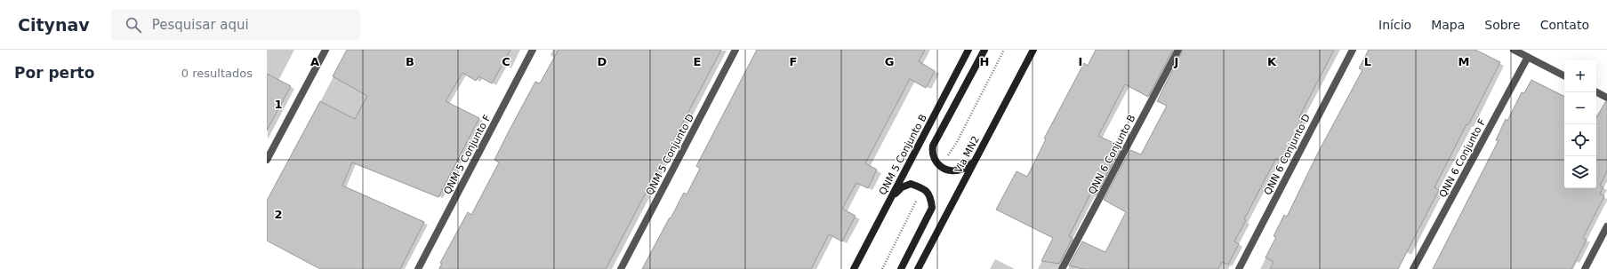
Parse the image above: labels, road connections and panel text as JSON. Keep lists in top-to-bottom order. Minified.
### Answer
{"streets":{"main road":["QNM 5 Conjunto B","Via MN2"],"street":["QNM 5 Conjunto F","QNM 5 Conjunto D","QNN 6 Conjunto B","QNN 6 Conjunto D","QNN 6 Conjunto F"]},"page":{"header":"Citynav","search":"Pesquisar aqui","nav":["Início","Mapa","Sobre","Contato"],"heading":["Por perto","0 resultados"],"map_buttons":["+","−"]},"grid":{"columns":["A","B","C","D","E","F","G","H","I","J","K","L","M"],"rows":["1","2"]}}
